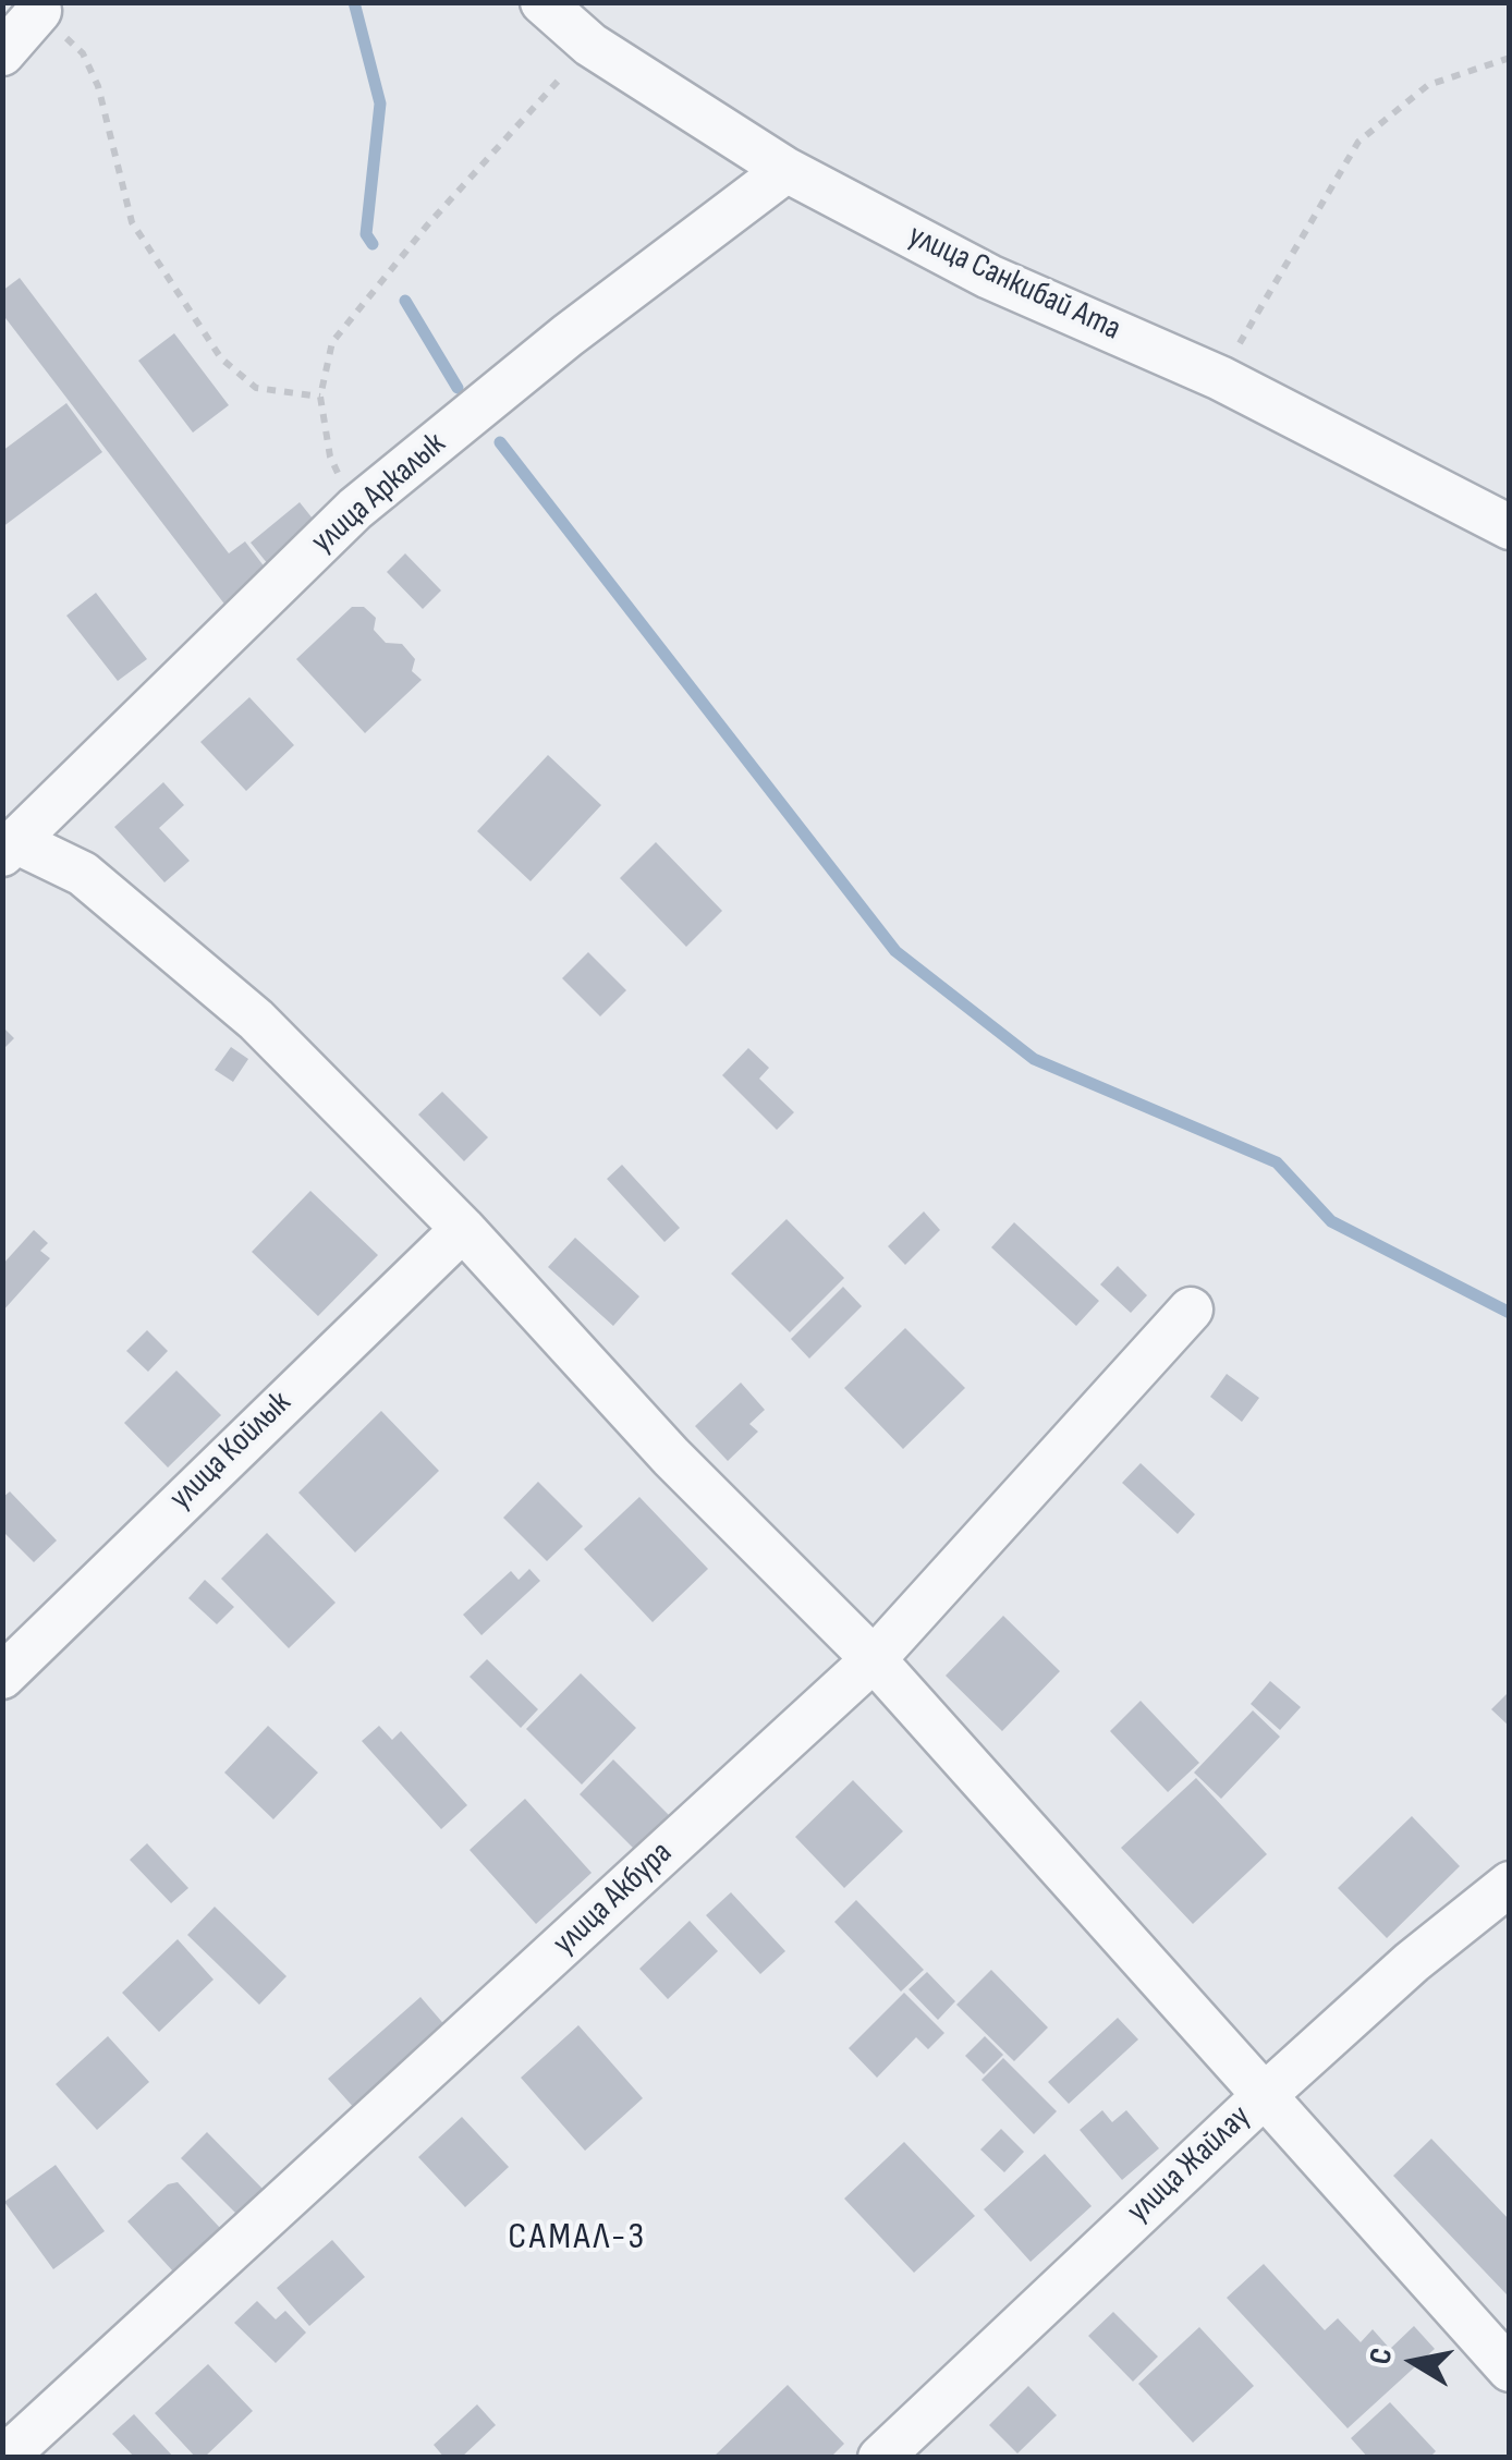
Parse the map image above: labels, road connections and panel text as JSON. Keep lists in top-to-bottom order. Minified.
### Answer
{"streets":{"street":["улица Санкибай Ата","улица Аркалык","улица Койлык","улица Акбура","улица Жайлау"]},"crossings":[["улица Санкибай Ата","улица Аркалык"]],"districts":["САМАЛ-3"],"north":"left"}
